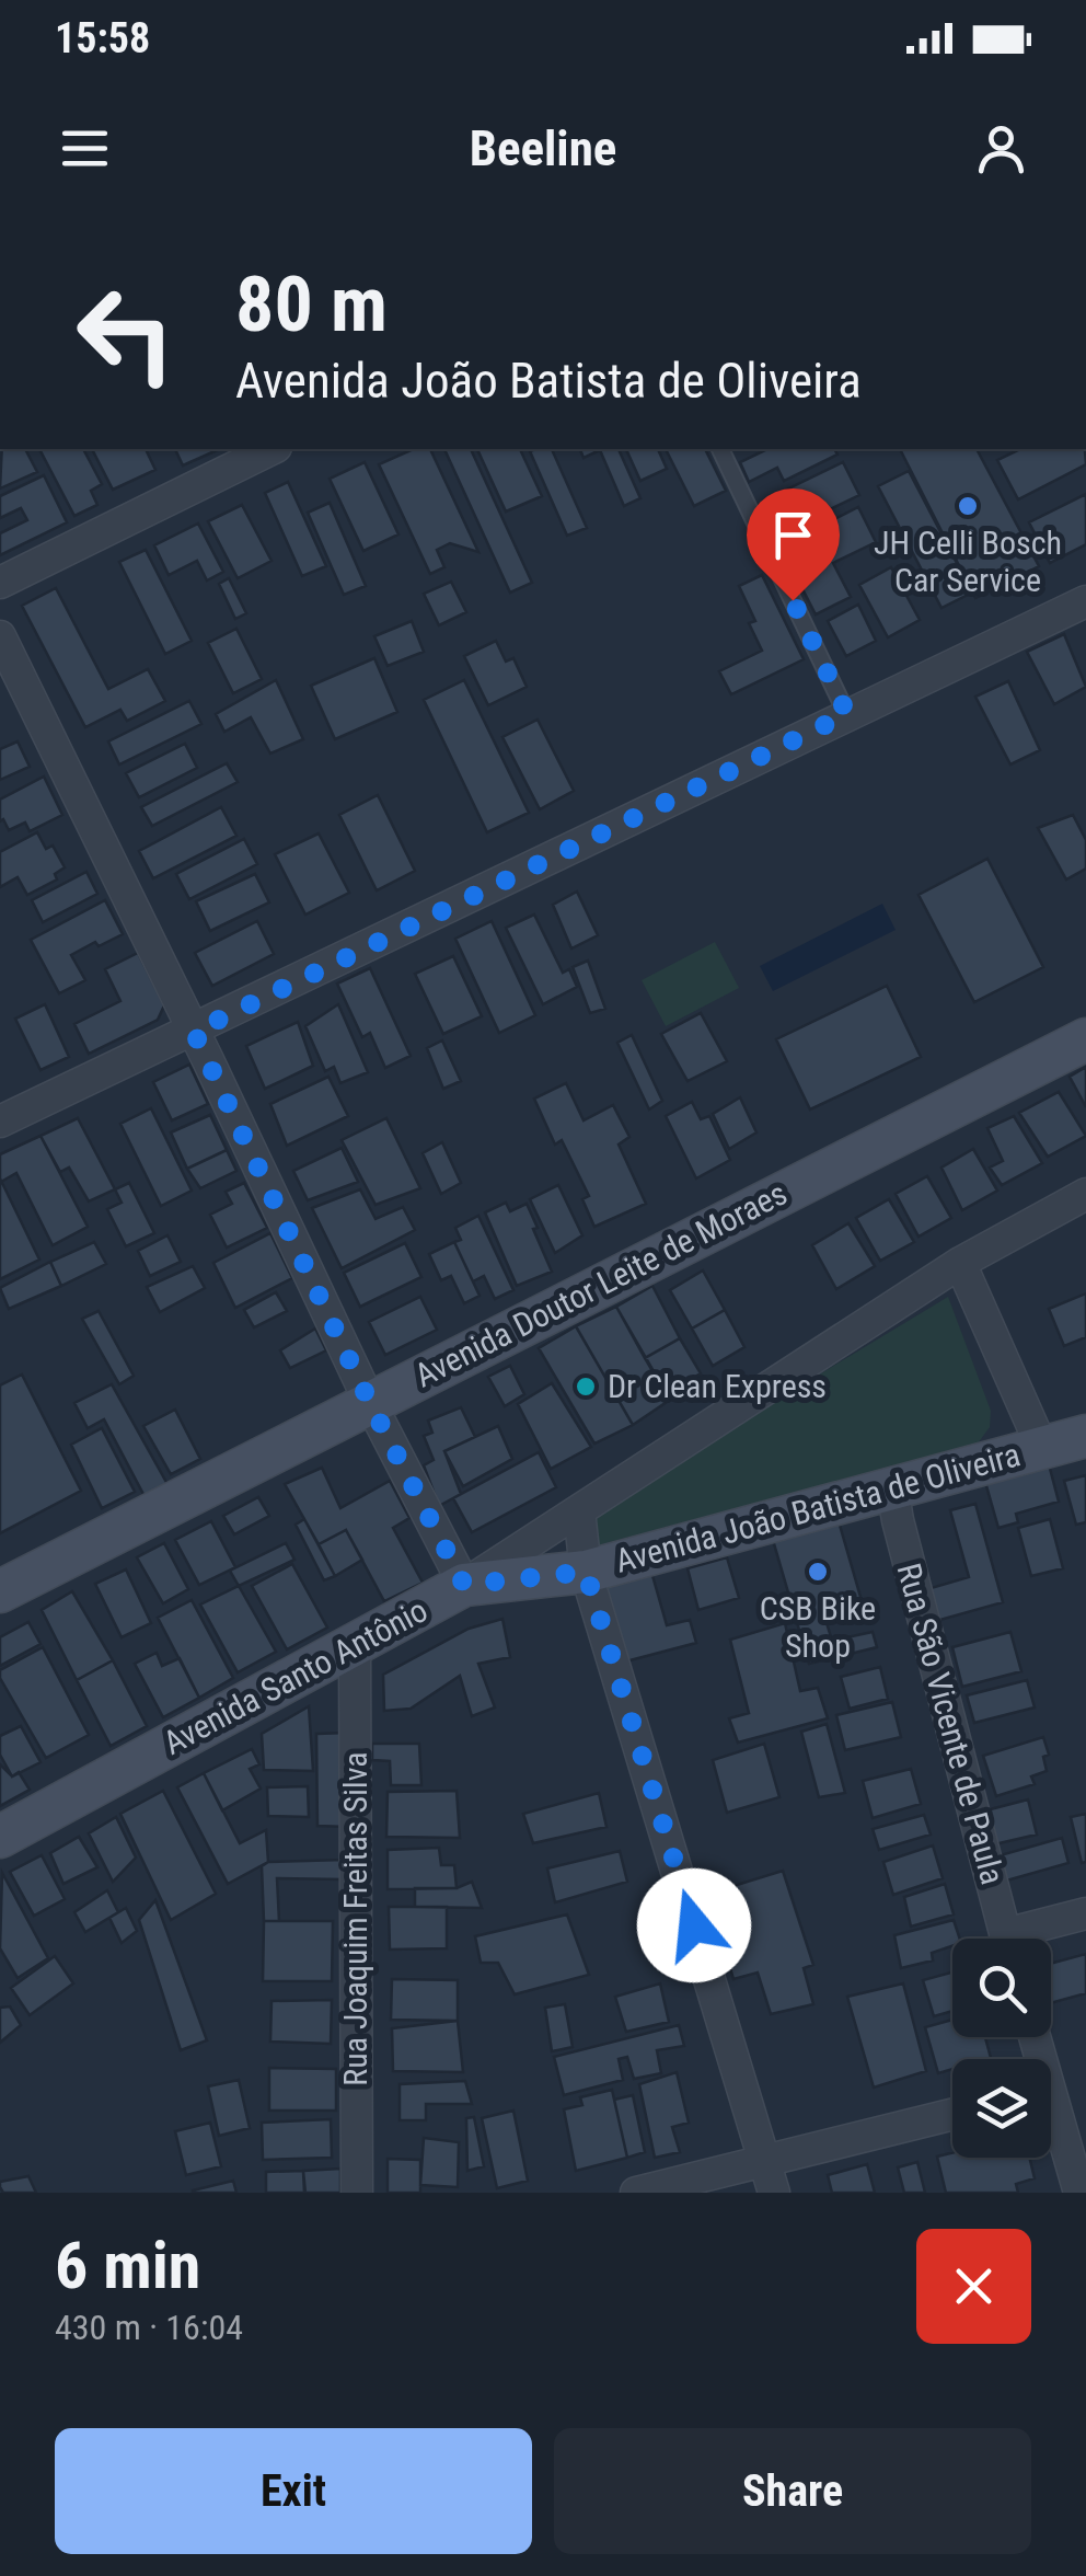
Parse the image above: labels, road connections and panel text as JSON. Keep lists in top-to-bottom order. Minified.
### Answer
{"streets":{"street":["Avenida Doutor Leite de Moraes","Avenida João Batista de Oliveira","Avenida Santo Antônio","Rua São Vicente de Paula","Rua Joaquim Freitas Silva"]},"crossings":[["Avenida João Batista de Oliveira","Avenida Santo Antônio"],["Avenida João Batista de Oliveira","Rua São Vicente de Paula"],["Avenida Santo Antônio","Rua Joaquim Freitas Silva"]],"places":["JH Celli Bosch Car Service","Dr Clean Express","CSB Bike Shop"],"page":{"status":"15:58","header":"Beeline","turn":["80 m","Avenida João Batista de Oliveira"],"heading":["6 min","430 m · 16:04"],"buttons":["Exit","Share"]}}
